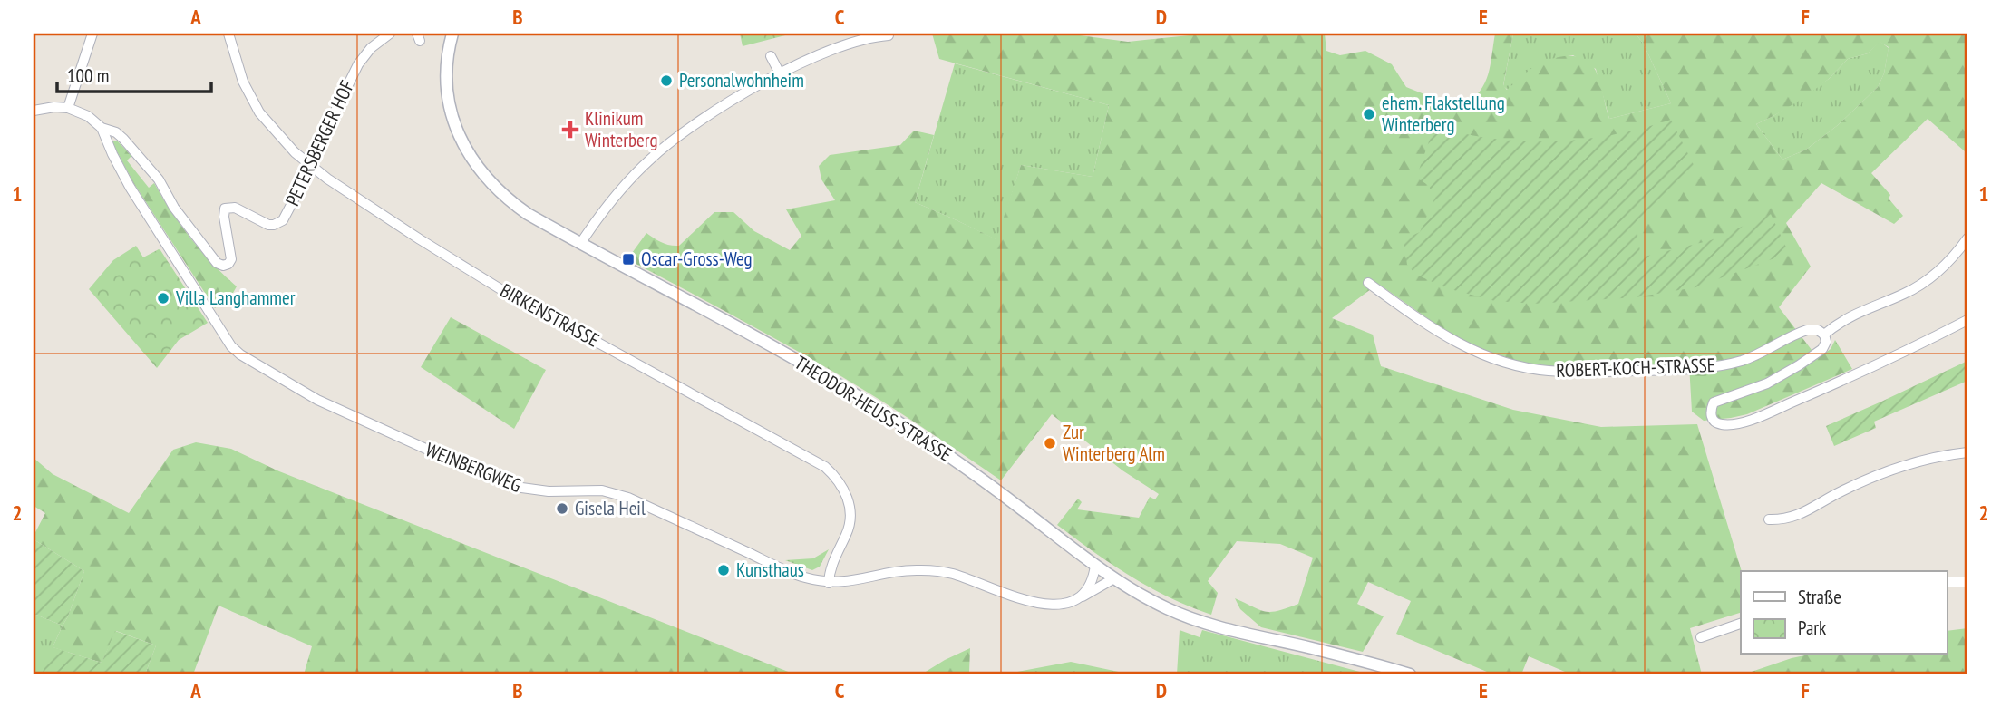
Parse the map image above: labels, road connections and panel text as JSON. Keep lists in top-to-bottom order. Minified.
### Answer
{"streets":{"street":["PETERSBERGER HOF","BIRKENSTRASSE","ROBERT-KOCH-STRASSE","THEODOR-HEUSS-STRASSE","WEINBERGWEG"]},"crossings":[["PETERSBERGER HOF","BIRKENSTRASSE"],["PETERSBERGER HOF","WEINBERGWEG"],["BIRKENSTRASSE","WEINBERGWEG"],["THEODOR-HEUSS-STRASSE","WEINBERGWEG"]],"places":{"other":["Personalwohnheim","ehem. Flakstellung Winterberg","Villa Langhammer","Zur Winterberg Alm","Gisela Heil","Kunsthaus"],"health":["Klinikum Winterberg"],"transit":["Oscar-Gross-Weg"]},"legend":["Straße","Park"],"scale_bar":"100 m","grid":{"columns":["A","B","C","D","E","F"],"rows":["1","2"]}}
